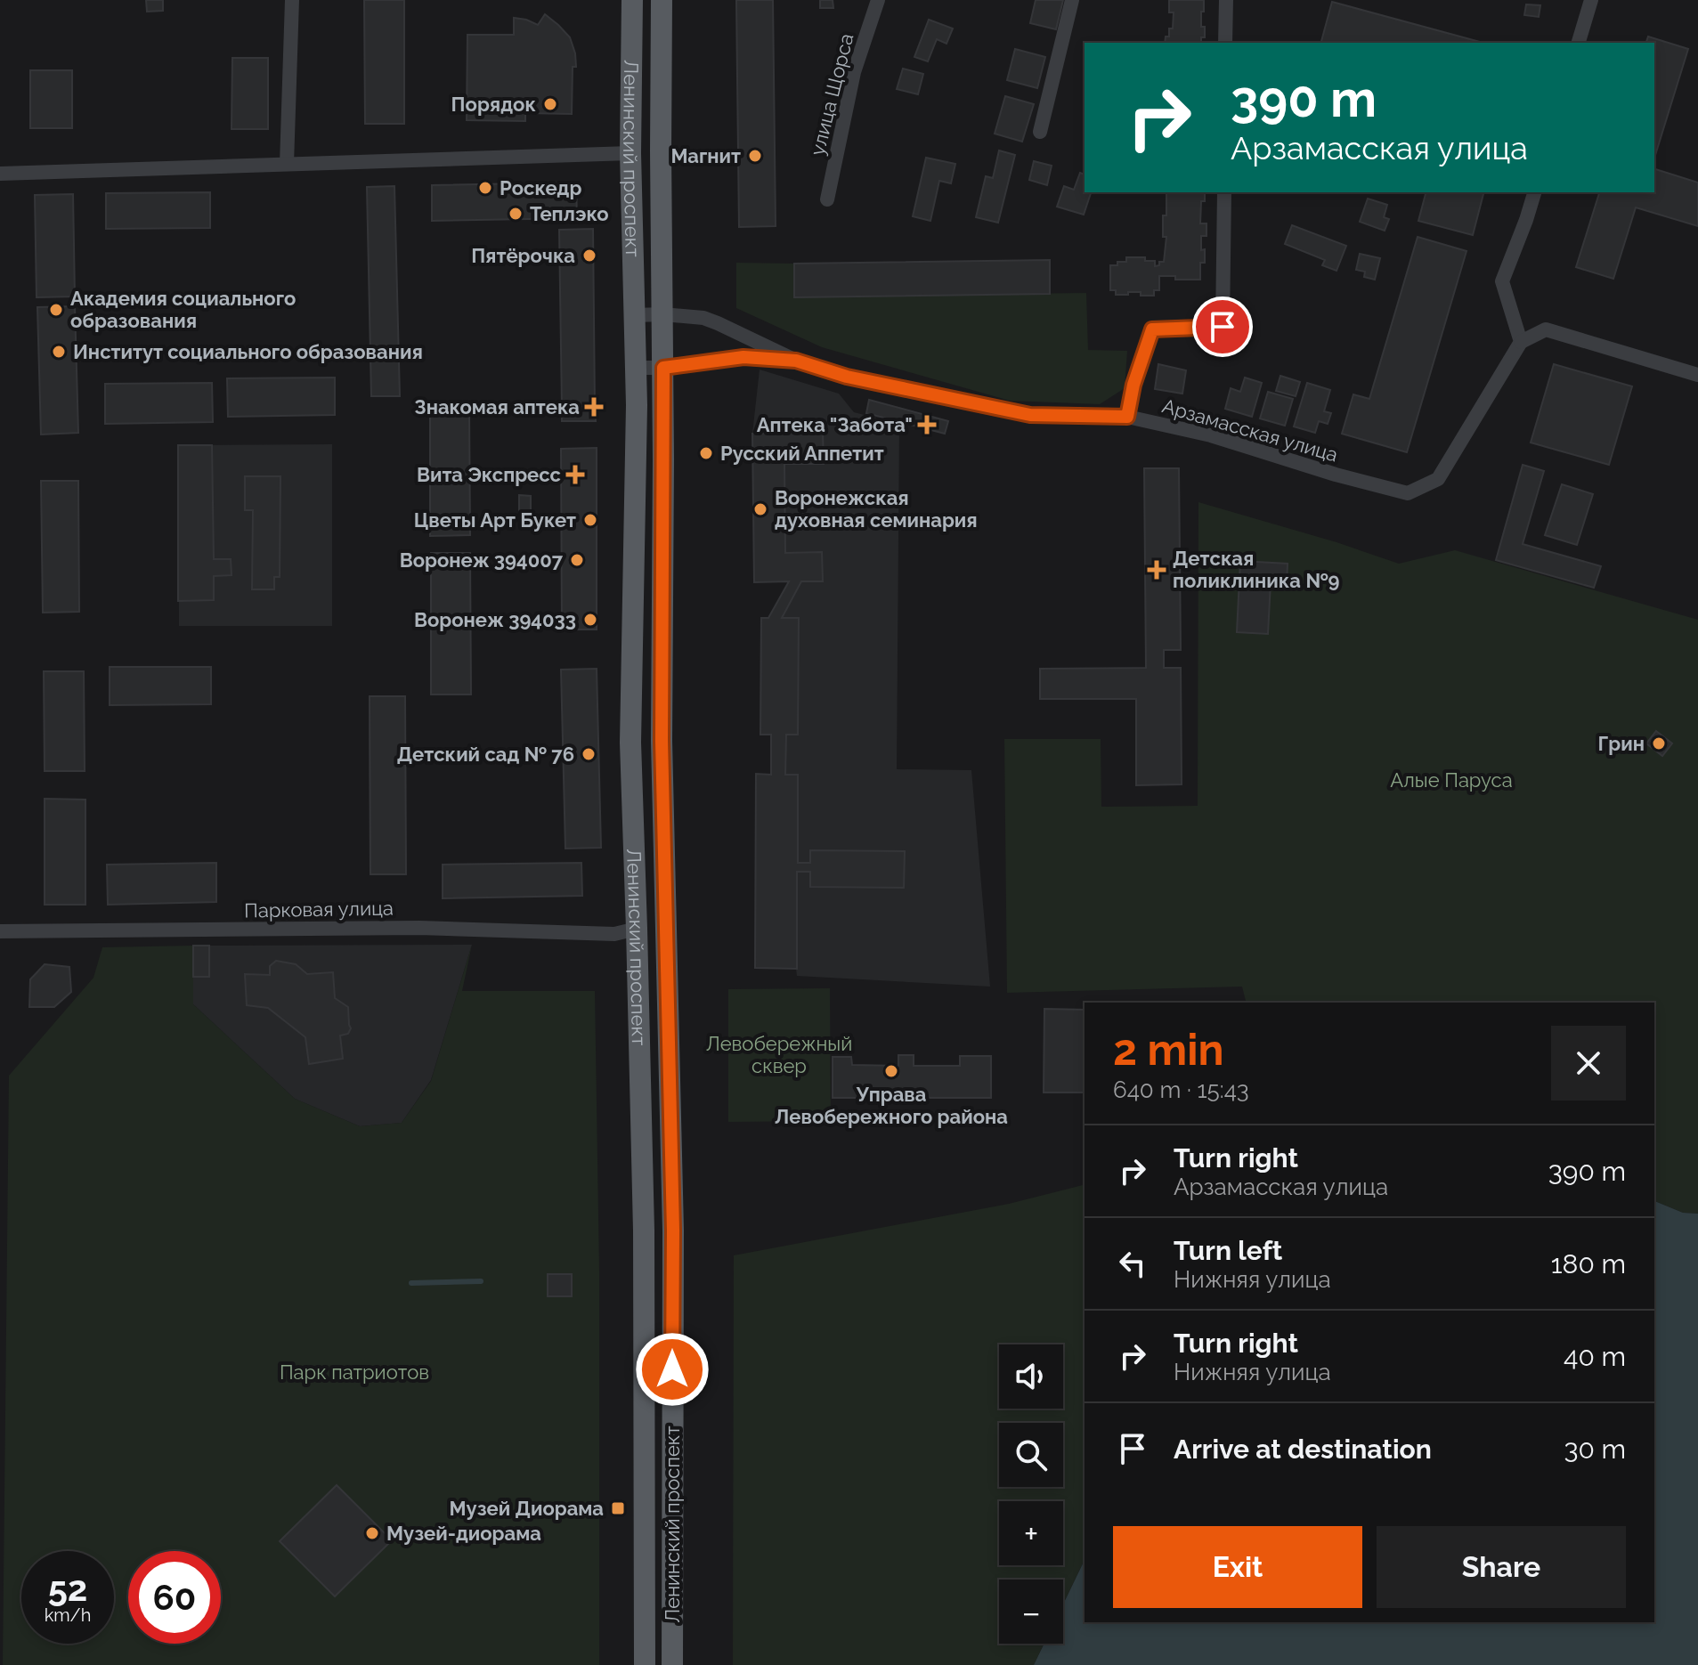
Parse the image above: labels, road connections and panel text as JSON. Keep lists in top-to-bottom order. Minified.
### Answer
{"streets":{"main road":["Ленинский проспект"],"street":["улица Щорса","Арзамасская улица","Парковая улица"]},"crossings":[["Ленинский проспект","Арзамасская улица"],["Ленинский проспект","Парковая улица"]],"parks":["Алые Паруса","Левобережный сквер","Парк патриотов"],"places":{"other":["Порядок","Магнит","Роскедр","Теплэко","Пятёрочка","Академия социального образования","Институт социального образования","Русский Аппетит","Воронежская духовная семинария","Цветы Арт Букет","Воронеж 394007","Воронеж 394033","Грин","Детский сад № 76","Управа Левобережного района","Музей-диорама"],"health":["Знакомая аптека","Аптека \"Забота\"","Вита Экспресс","Детская поликлиника №9"],"transit":["Музей Диорама"]},"page":{"turn":["390 m","Арзамасская улица"],"heading":["2 min","640 m · 15:43"],"list":[{"name":"Turn right","note":"Арзамасская улица","value":"390 m"},{"name":"Turn left","note":"Нижняя улица","value":"180 m"},{"name":"Turn right","note":"Нижняя улица","value":"40 m"},{"name":"Arrive at destination","value":"30 m"}],"map_buttons":["+","−"],"buttons":["Exit","Share"],"speed":"52 km/h","limit":"60"}}
